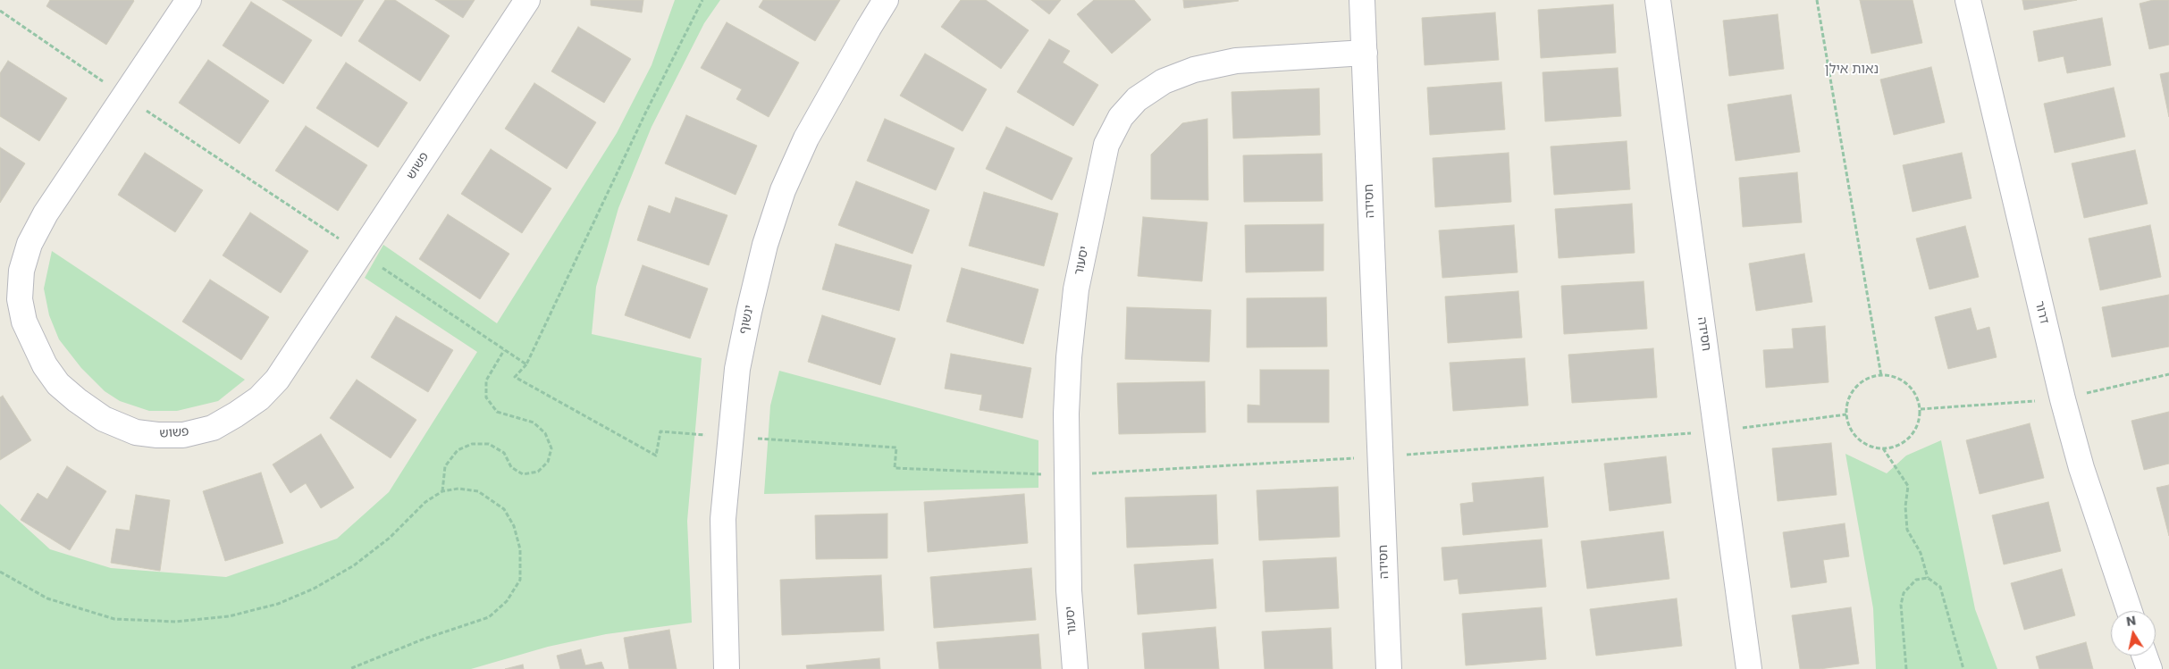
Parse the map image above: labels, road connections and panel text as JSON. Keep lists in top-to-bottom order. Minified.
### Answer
{"streets":{"street":["פשוש","חסידה","יסעור","דרור","ינשוף"]},"crossings":[["חסידה","יסעור"]],"districts":["נאות אילן"],"north":"top"}
